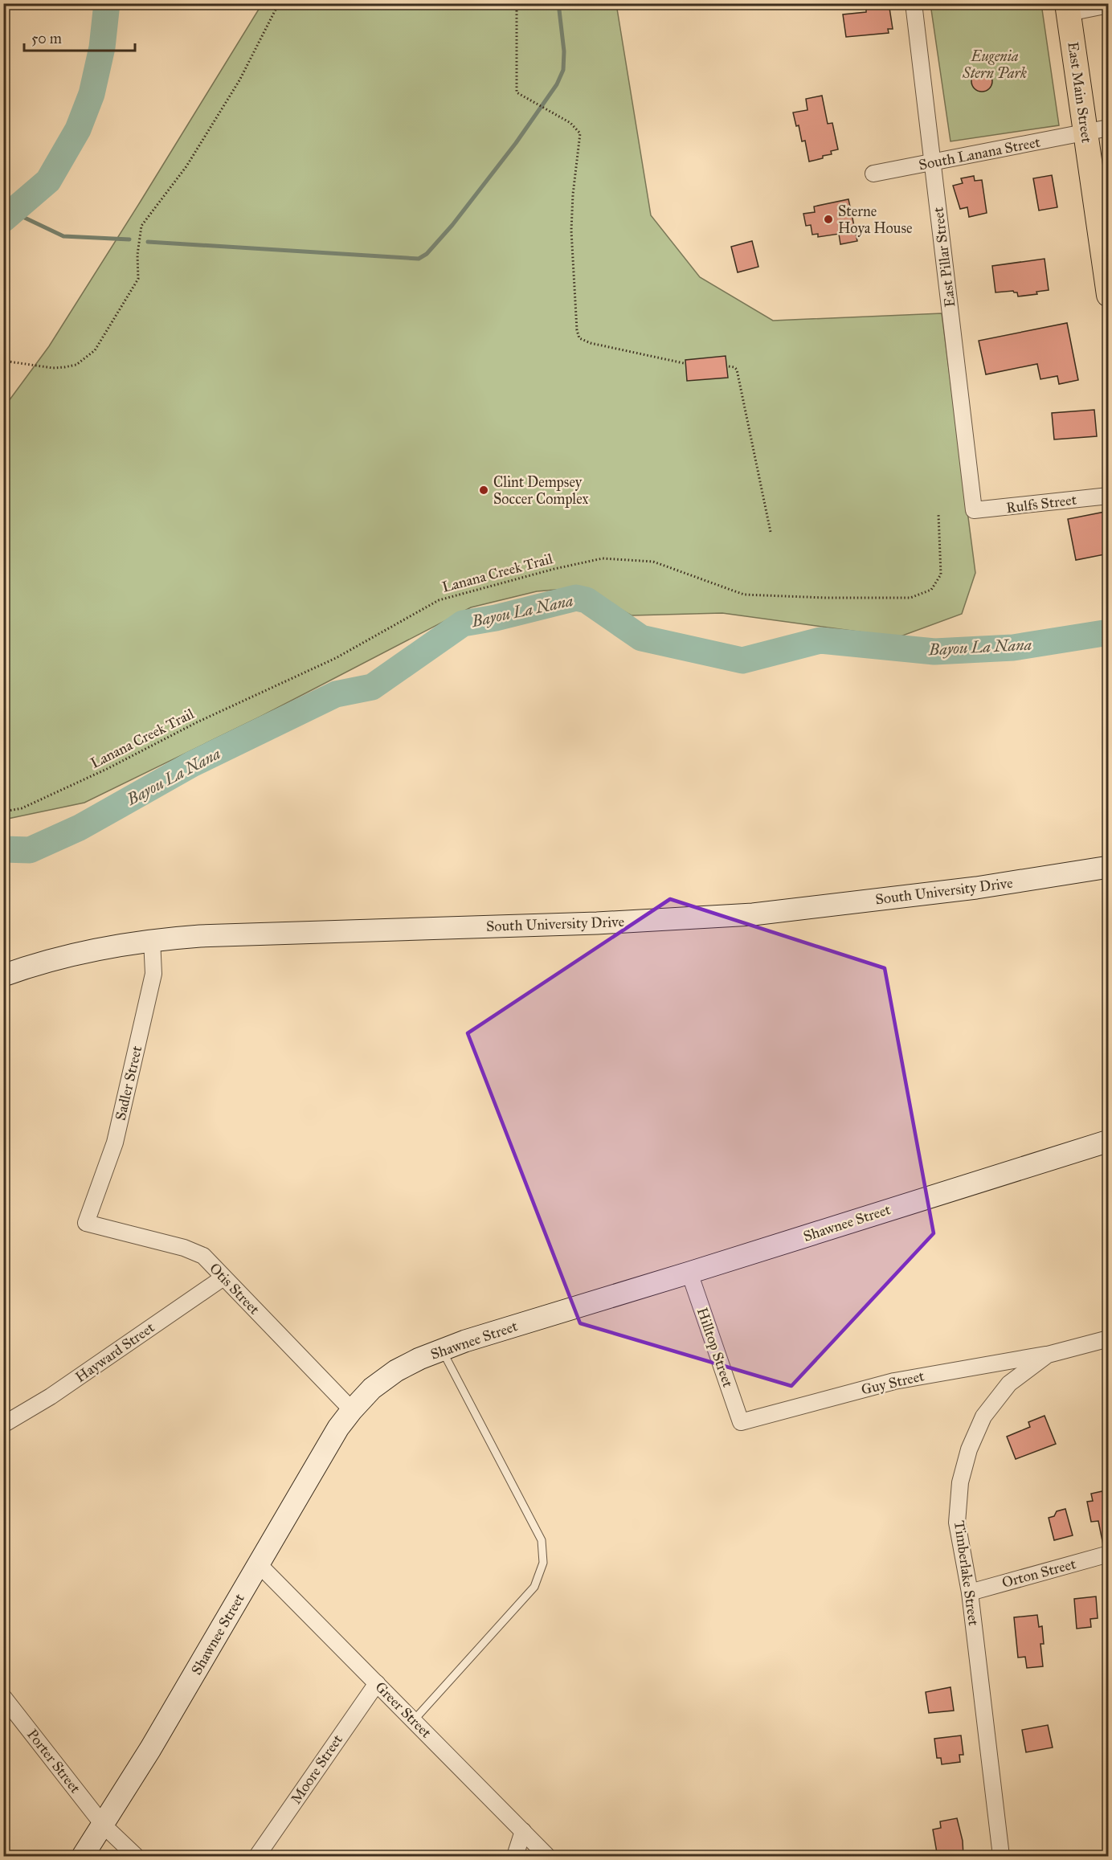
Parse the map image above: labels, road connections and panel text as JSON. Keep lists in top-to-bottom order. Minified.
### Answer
{"streets":{"main road":["East Main Street"],"street":["South Lanana Street","East Pillar Street","Rulfs Street","South University Drive","Sadler Street","Shawnee Street","Otis Street","Hilltop Street","Hayward Street","Guy Street","Timberlake Street","Orton Street","Greer Street","Porter Street","Moore Street"],"path":["Lanana Creek Trail"]},"crossings":[["East Main Street","South Lanana Street"],["South Lanana Street","East Pillar Street"],["East Pillar Street","Rulfs Street"],["South University Drive","Sadler Street"],["Sadler Street","Otis Street"],["Shawnee Street","Otis Street"],["Shawnee Street","Hilltop Street"],["Shawnee Street","Greer Street"],["Shawnee Street","Porter Street"],["Otis Street","Hayward Street"],["Hilltop Street","Guy Street"],["Guy Street","Timberlake Street"],["Timberlake Street","Orton Street"],["Greer Street","Moore Street"]],"water":["Bayou La Nana"],"parks":["Eugenia Stern Park"],"places":["Sterne Hoya House","Clint Dempsey Soccer Complex"],"scale_bar":"50 m"}
